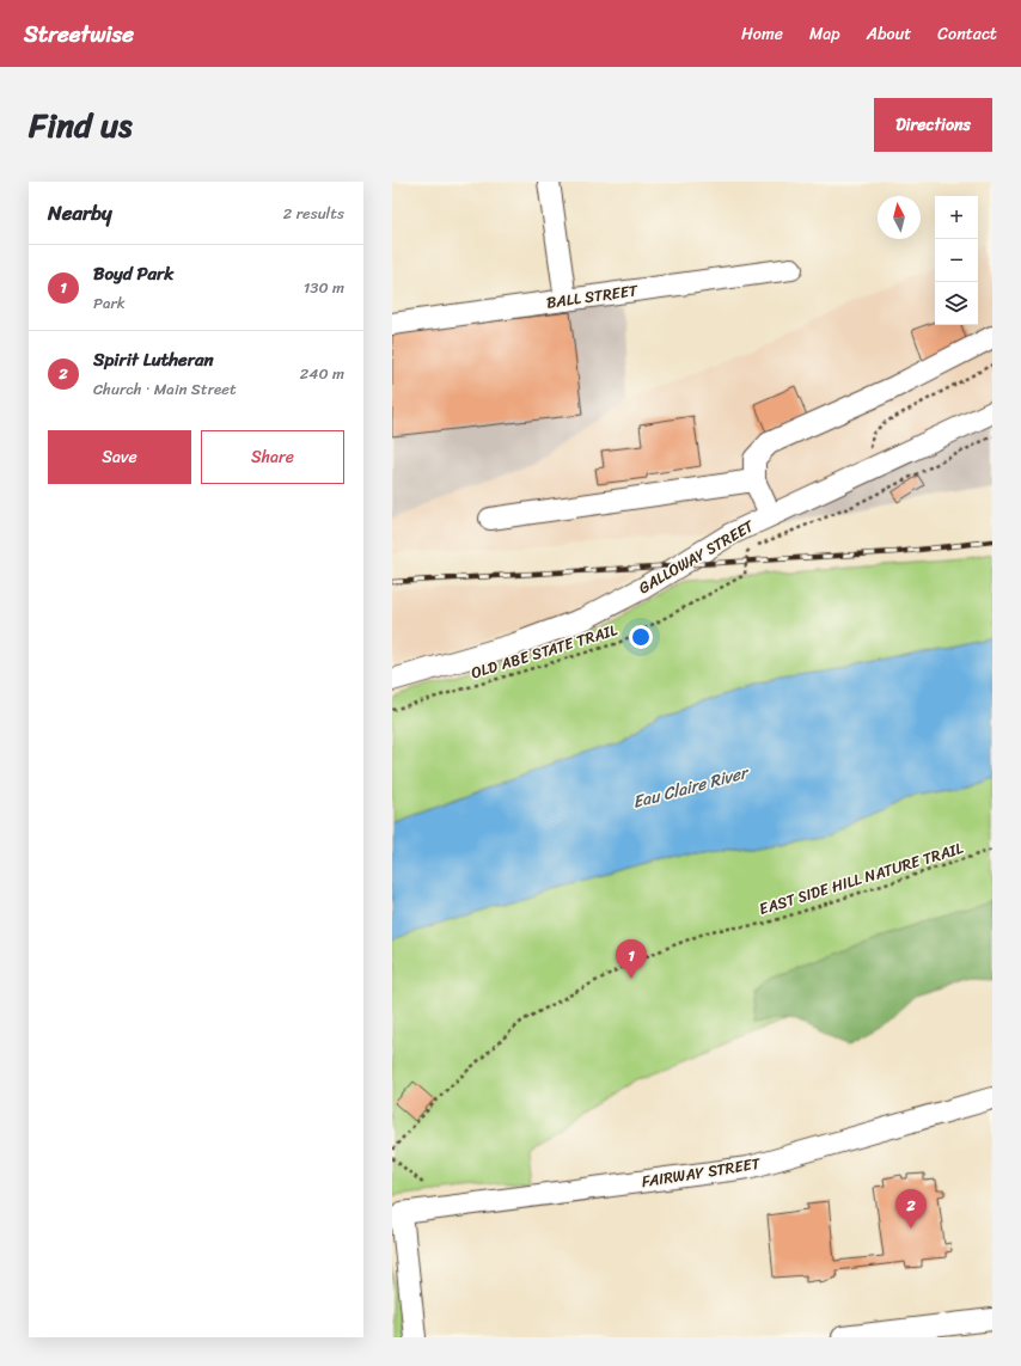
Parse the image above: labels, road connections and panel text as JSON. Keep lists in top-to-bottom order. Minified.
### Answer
{"streets":{"street":["BALL STREET","GALLOWAY STREET","FAIRWAY STREET"],"path":["OLD ABE STATE TRAIL","EAST SIDE HILL NATURE TRAIL"]},"water":["Eau Claire River"],"north":"top","page":{"header":"Streetwise","nav":["Home","Map","About","Contact"],"title":"Find us","buttons":["Directions",["Save","Share"]],"heading":["Nearby","2 results"],"map_buttons":["+","−"],"list":[{"mark":"1","name":"Boyd Park","note":"Park","value":"130 m"},{"mark":"2","name":"Spirit Lutheran","note":"Church · Main Street","value":"240 m"}],"pins":["1","2"]}}
